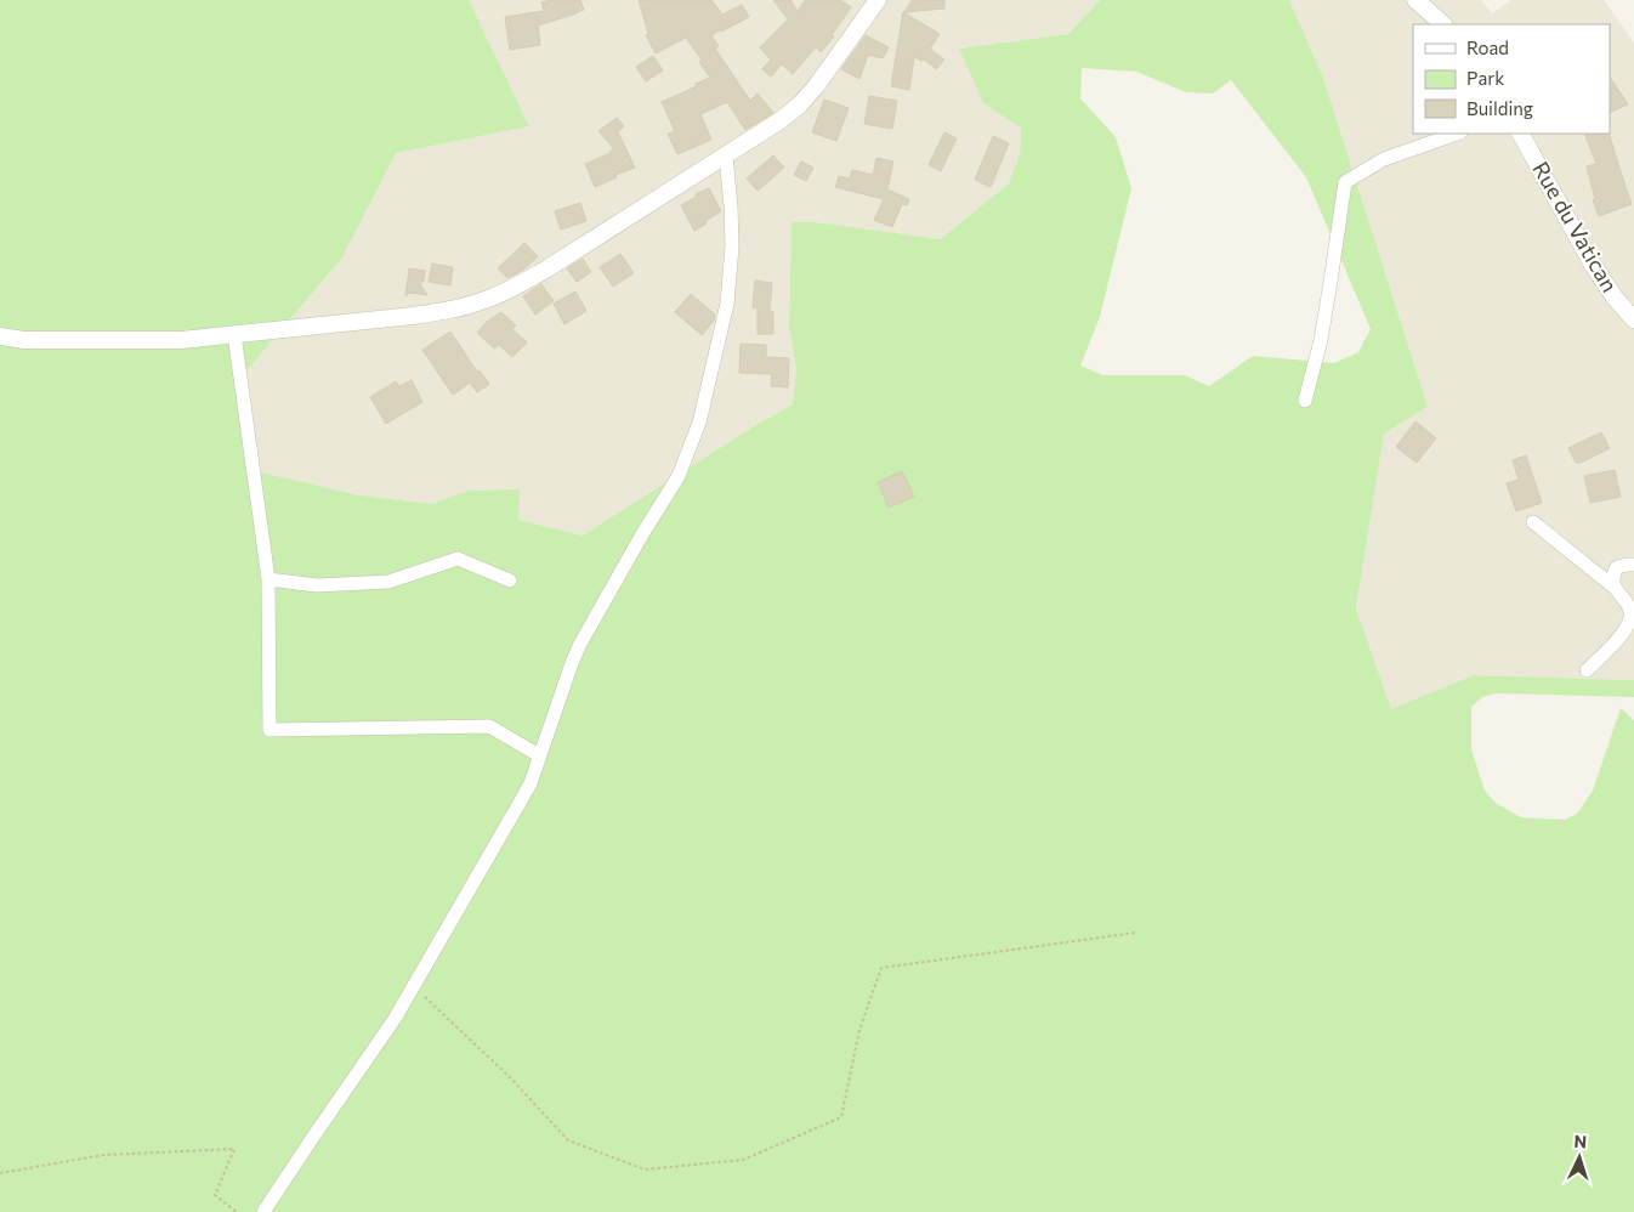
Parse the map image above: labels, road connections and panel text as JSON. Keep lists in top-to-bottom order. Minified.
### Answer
{"streets":{"street":["Rue du Vatican"]},"legend":["Road","Park","Building"],"north":"top"}
